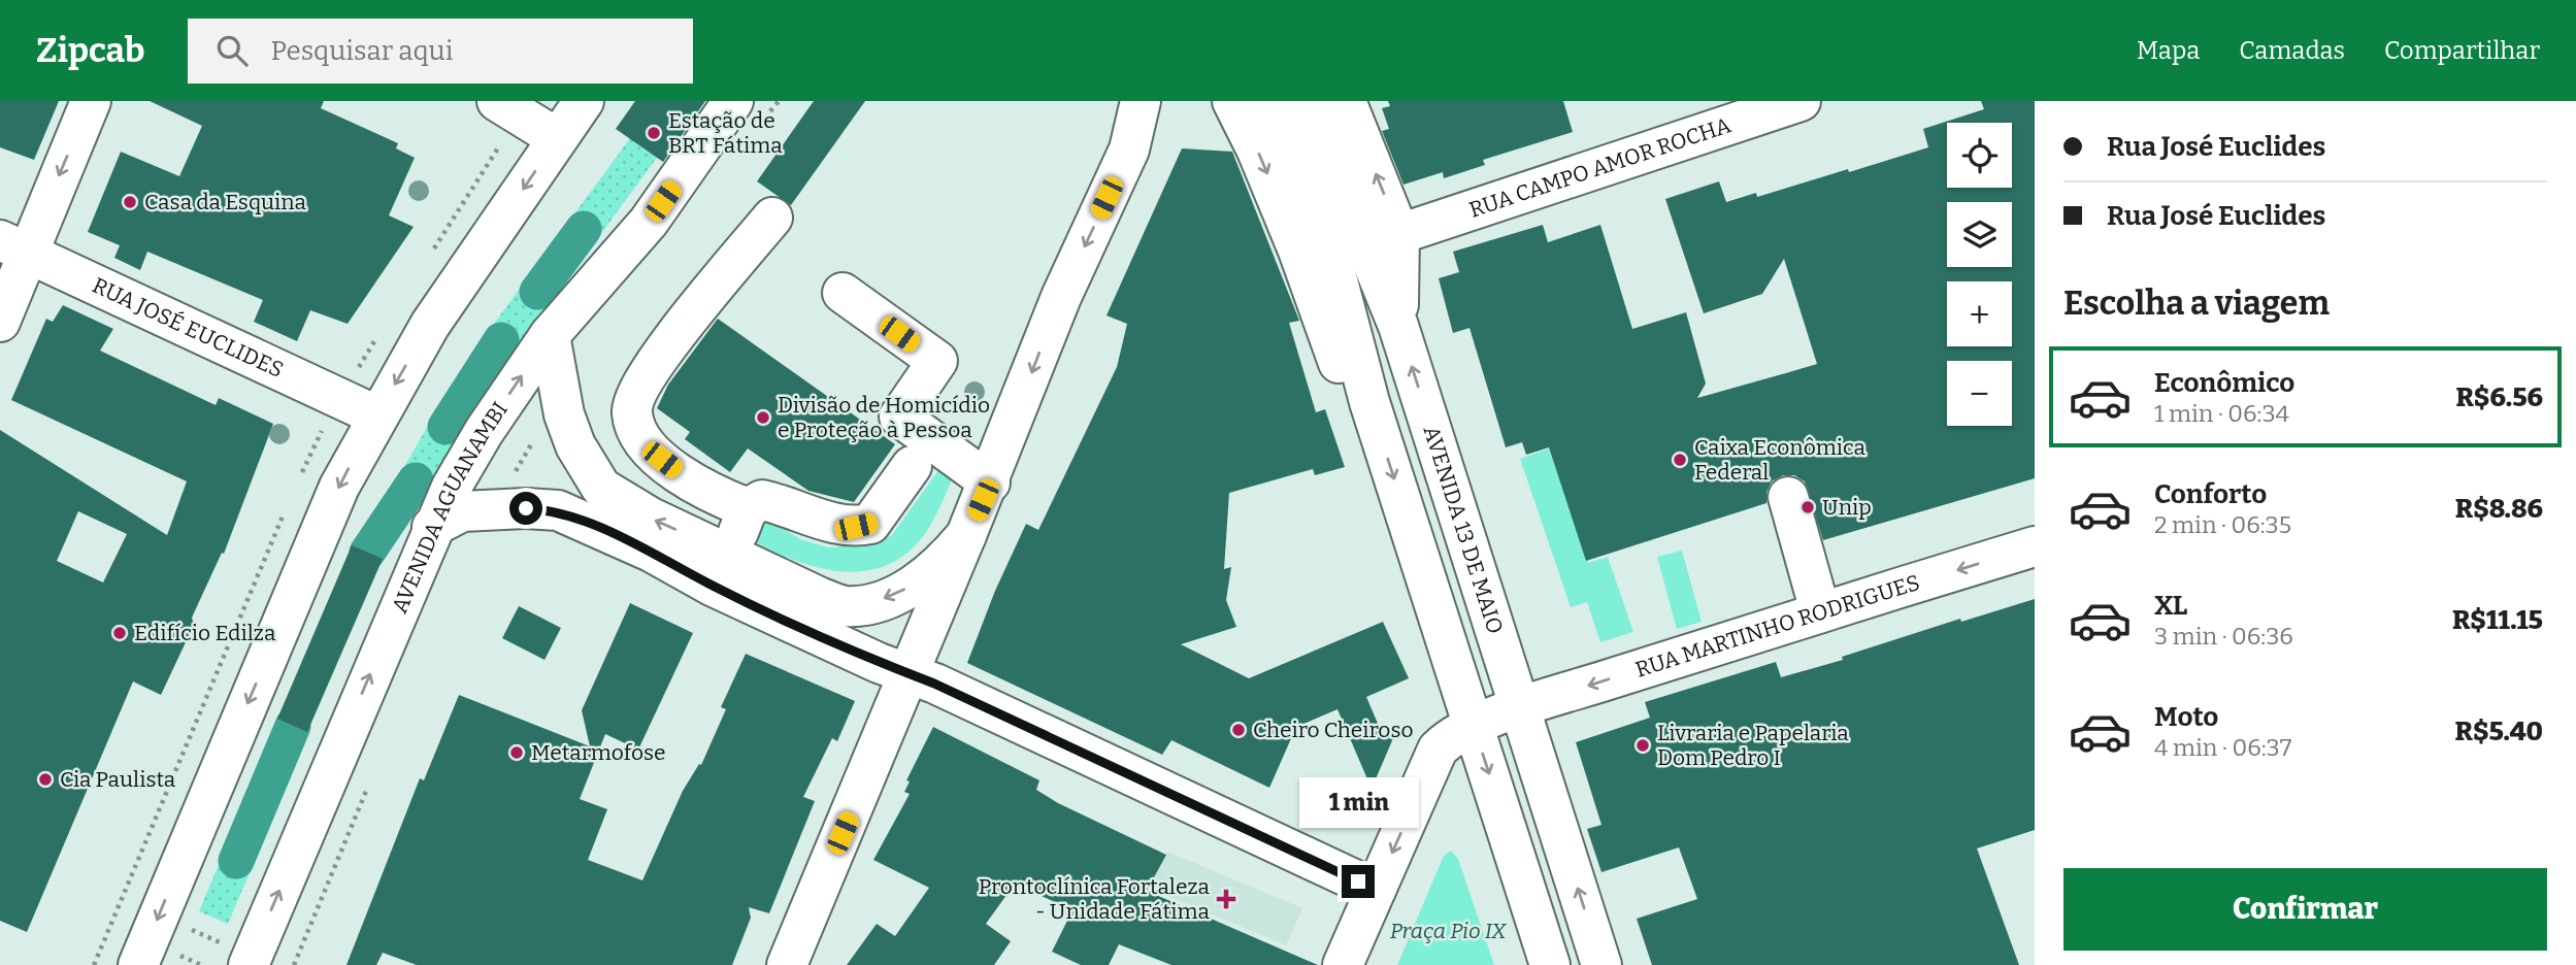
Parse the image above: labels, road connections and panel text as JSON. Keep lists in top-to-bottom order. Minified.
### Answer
{"streets":{"main road":["RUA CAMPO AMOR ROCHA","RUA JOSÉ EUCLIDES","AVENIDA AGUANAMBI","AVENIDA 13 DE MAIO","RUA MARTINHO RODRIGUES"]},"crossings":[["RUA CAMPO AMOR ROCHA","AVENIDA 13 DE MAIO"],["AVENIDA 13 DE MAIO","RUA MARTINHO RODRIGUES"]],"one_way":["RUA MARTINHO RODRIGUES"],"parks":["Praça Pio IX"],"places":{"other":["Estação de BRT Fátima","Casa da Esquina","Divisão de Homicídio e Proteção à Pessoa","Caixa Econômica Federal","Unip","Edifício Edilza","Cheiro Cheiroso","Livraria e Papelaria Dom Pedro I","Metarmofose","Cia Paulista"],"health":["Prontoclínica Fortaleza - Unidade Fátima"]},"page":{"header":"Zipcab","search":"Pesquisar aqui","nav":["Mapa","Camadas","Compartilhar"],"banner":["Rua José Euclides","Rua José Euclides"],"map_buttons":["+","−"],"heading":"Escolha a viagem","list":[{"name":"Econômico","note":"1 min · 06:34","value":"R$6.56"},{"name":"Conforto","note":"2 min · 06:35","value":"R$8.86"},{"name":"XL","note":"3 min · 06:36","value":"R$11.15"},{"name":"Moto","note":"4 min · 06:37","value":"R$5.40"}],"bubble":"1 min","buttons":"Confirmar"}}
